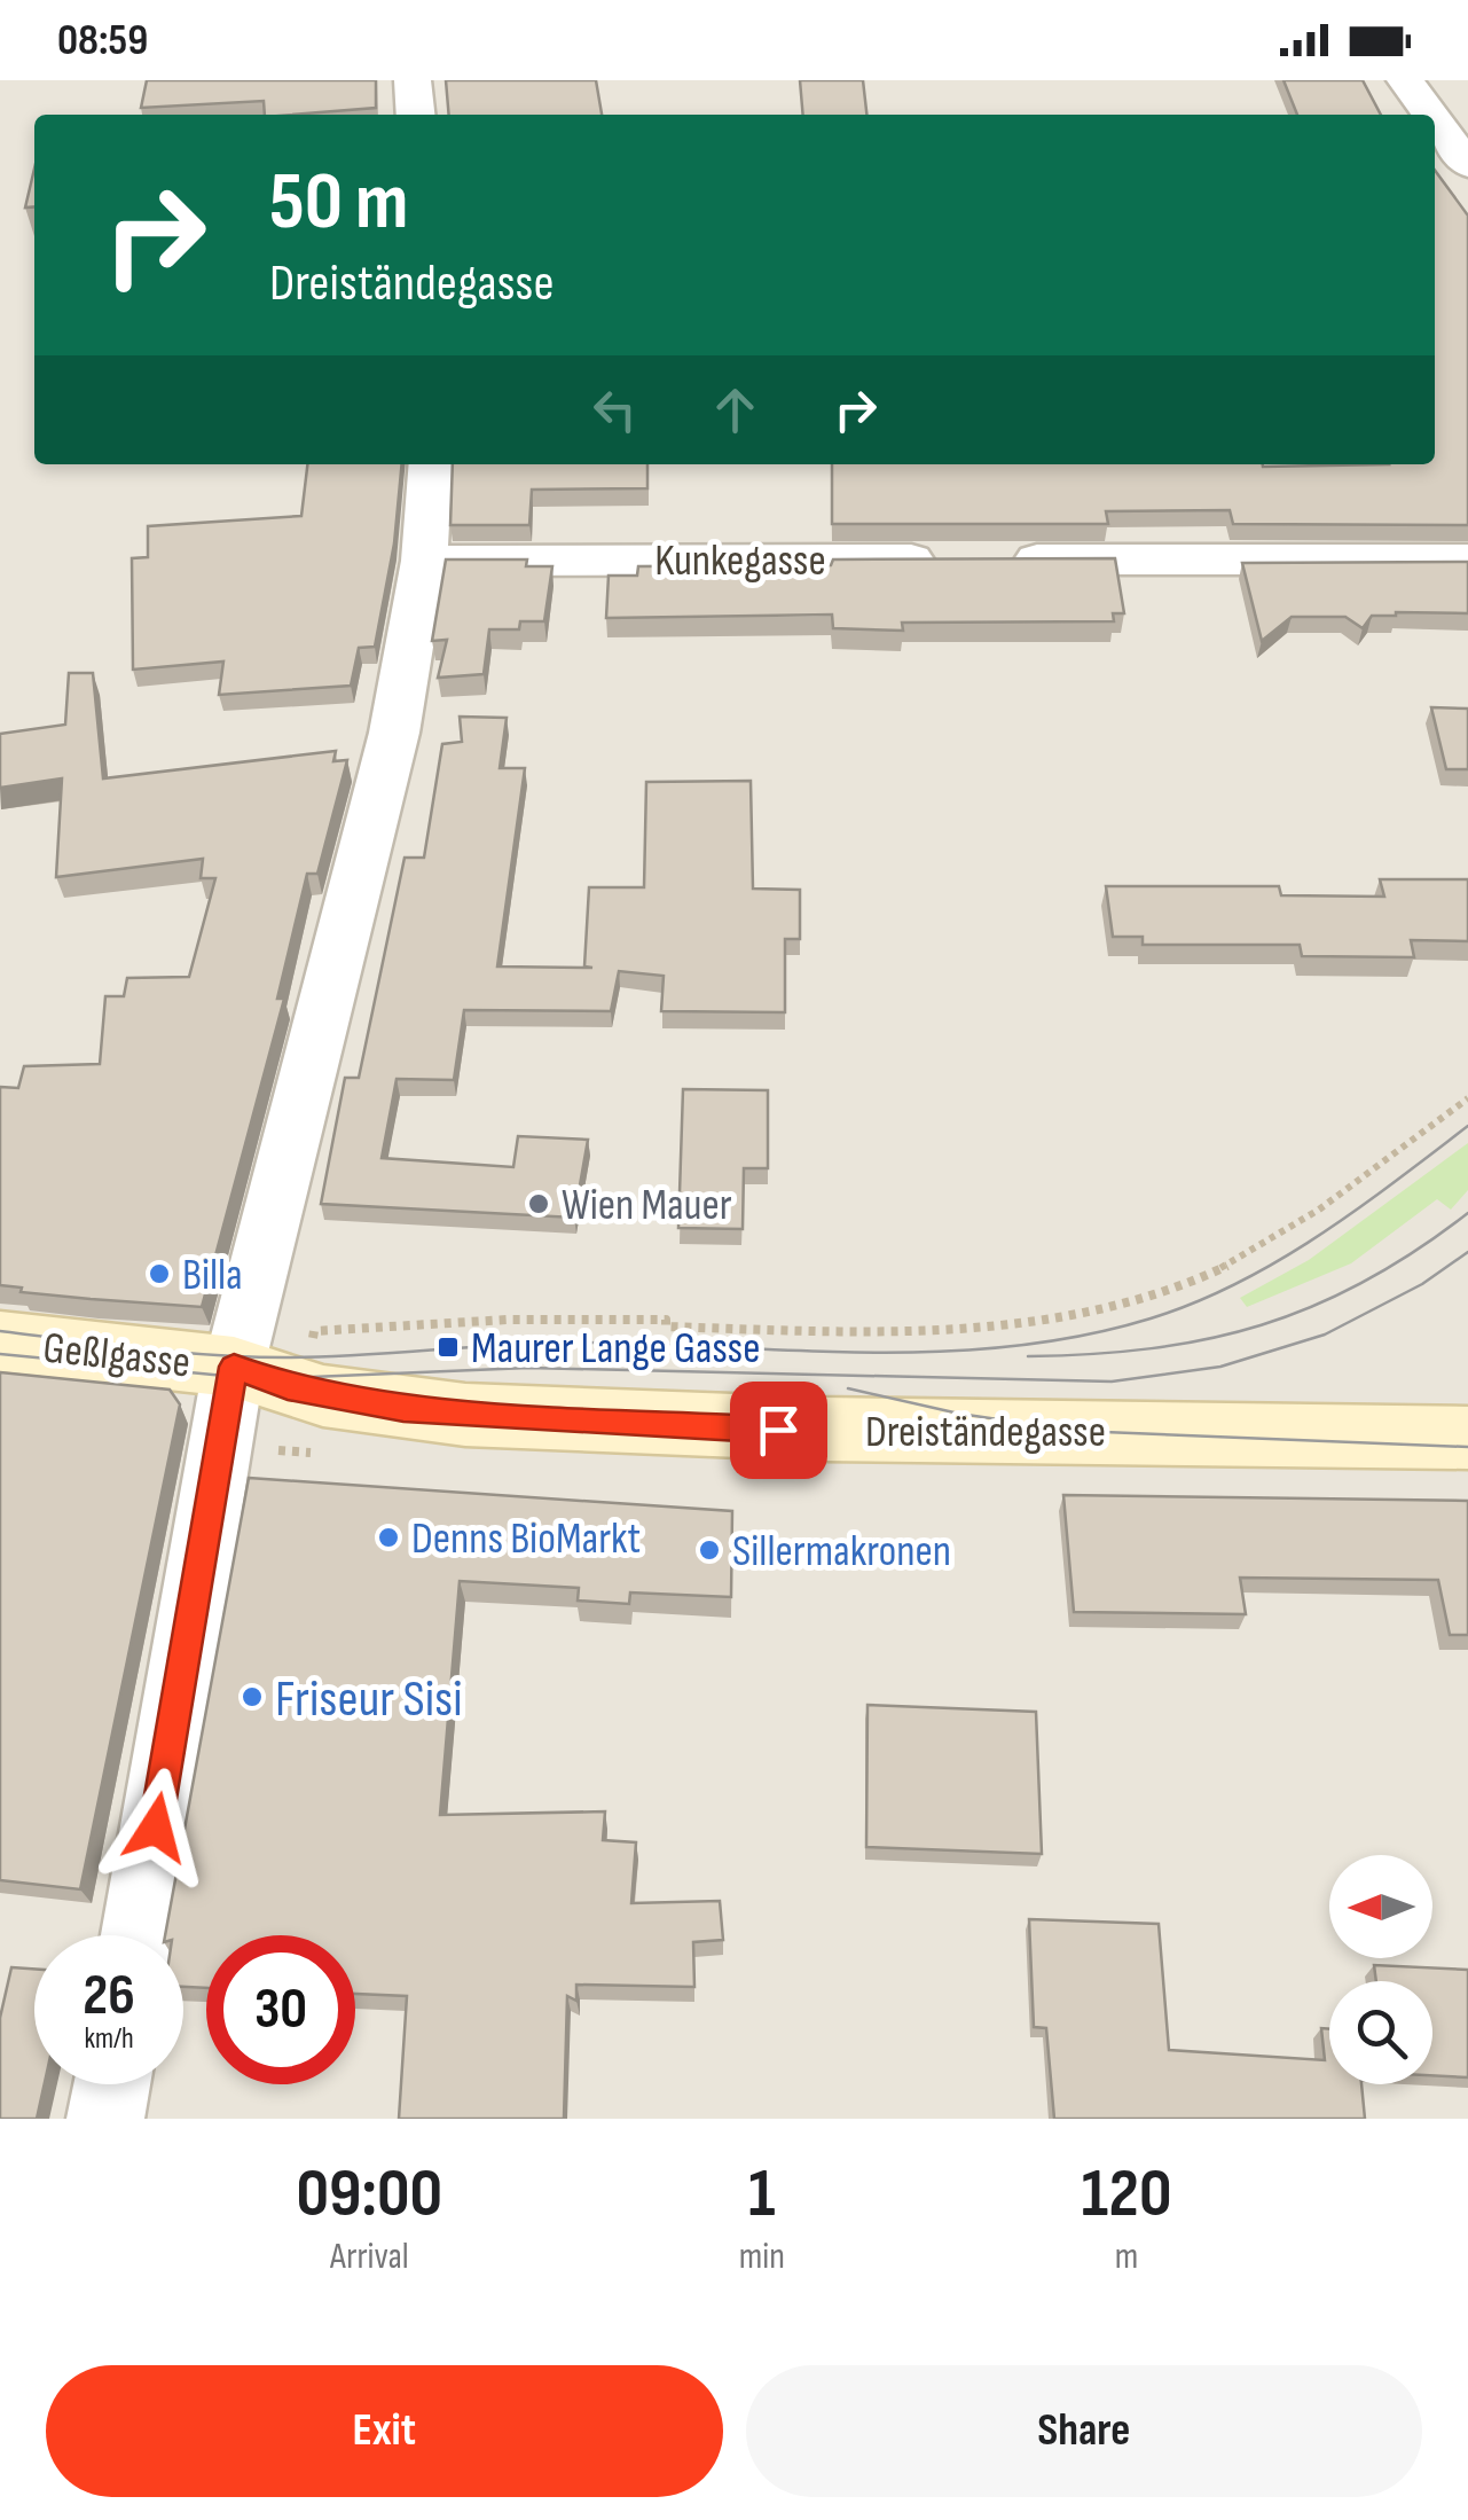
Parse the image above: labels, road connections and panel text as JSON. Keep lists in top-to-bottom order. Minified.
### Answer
{"streets":{"street":["Kunkegasse","Geßlgasse","Dreiständegasse"]},"crossings":[["Geßlgasse","Dreiständegasse"]],"places":{"other":["Wien Mauer","Billa","Denns BioMarkt","Sillermakronen","Friseur Sisi"],"transit":["Maurer Lange Gasse"]},"north":"left","page":{"status":"08:59","turn":["50 m","Dreiständegasse"],"speed":"26 km/h","limit":"30","eta":["09:00","Arrival","1","min","120","m"],"buttons":["Exit","Share"]}}
